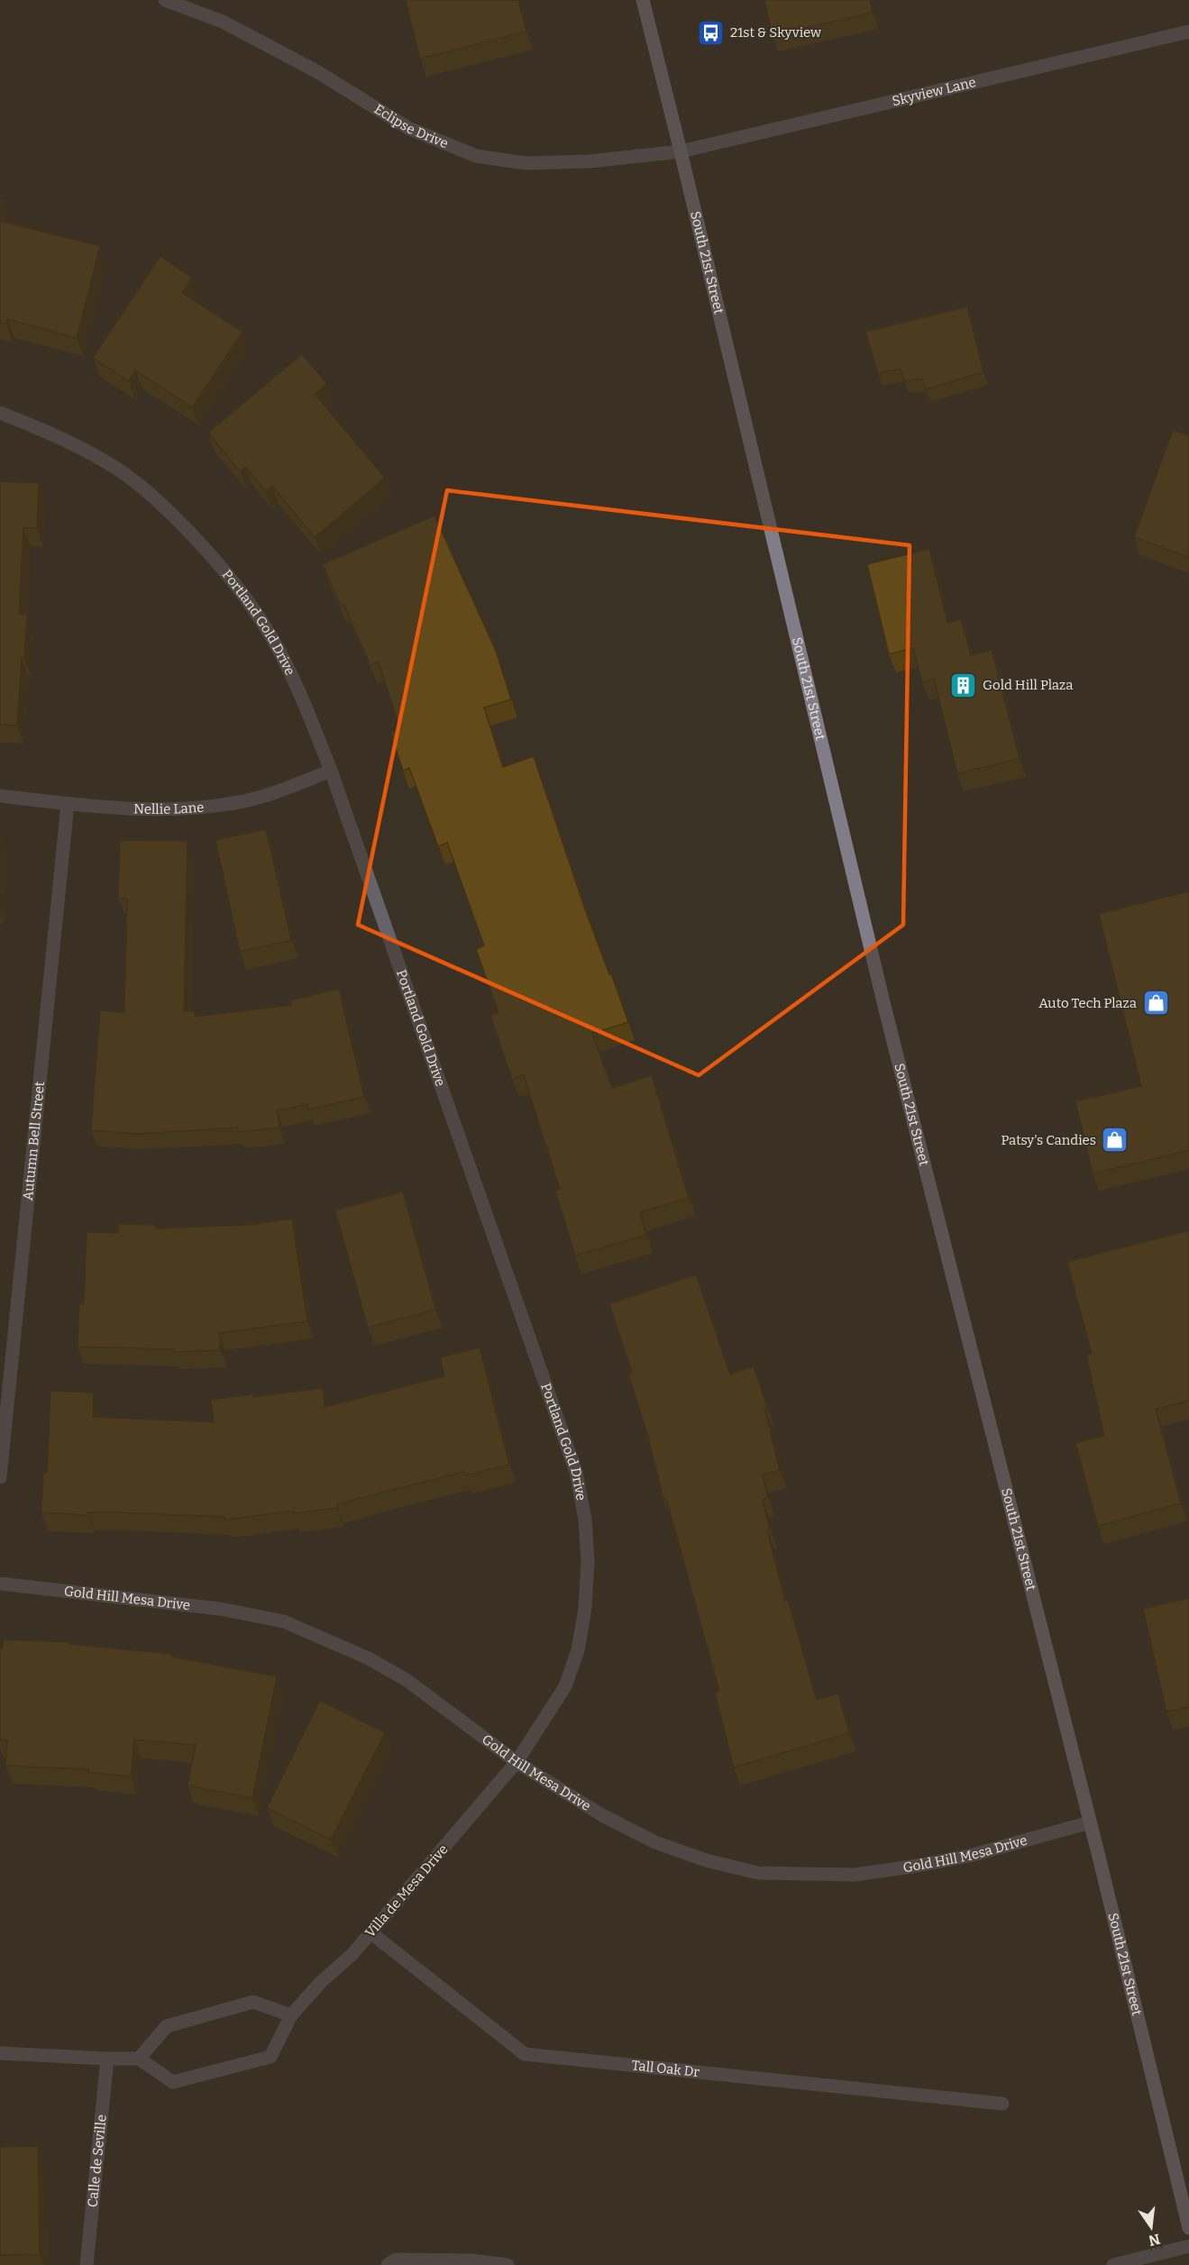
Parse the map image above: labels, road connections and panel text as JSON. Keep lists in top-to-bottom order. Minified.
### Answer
{"streets":{"main road":["South 21st Street"],"street":["Skyview Lane","Eclipse Drive","Portland Gold Drive","Nellie Lane","Autumn Bell Street","Gold Hill Mesa Drive","Villa de Mesa Drive","Tall Oak Dr","Calle de Seville"]},"crossings":[["Skyview Lane","Eclipse Drive"],["Skyview Lane","South 21st Street"],["Eclipse Drive","South 21st Street"],["South 21st Street","Gold Hill Mesa Drive"],["Portland Gold Drive","Nellie Lane"],["Portland Gold Drive","Gold Hill Mesa Drive"],["Portland Gold Drive","Villa de Mesa Drive"],["Nellie Lane","Autumn Bell Street"],["Gold Hill Mesa Drive","Villa de Mesa Drive"],["Villa de Mesa Drive","Tall Oak Dr"]],"places":{"bus stop":["21st & Skyview"],"building":["Gold Hill Plaza"],"shop":["Auto Tech Plaza","Patsy's Candies"]},"north":"bottom"}
